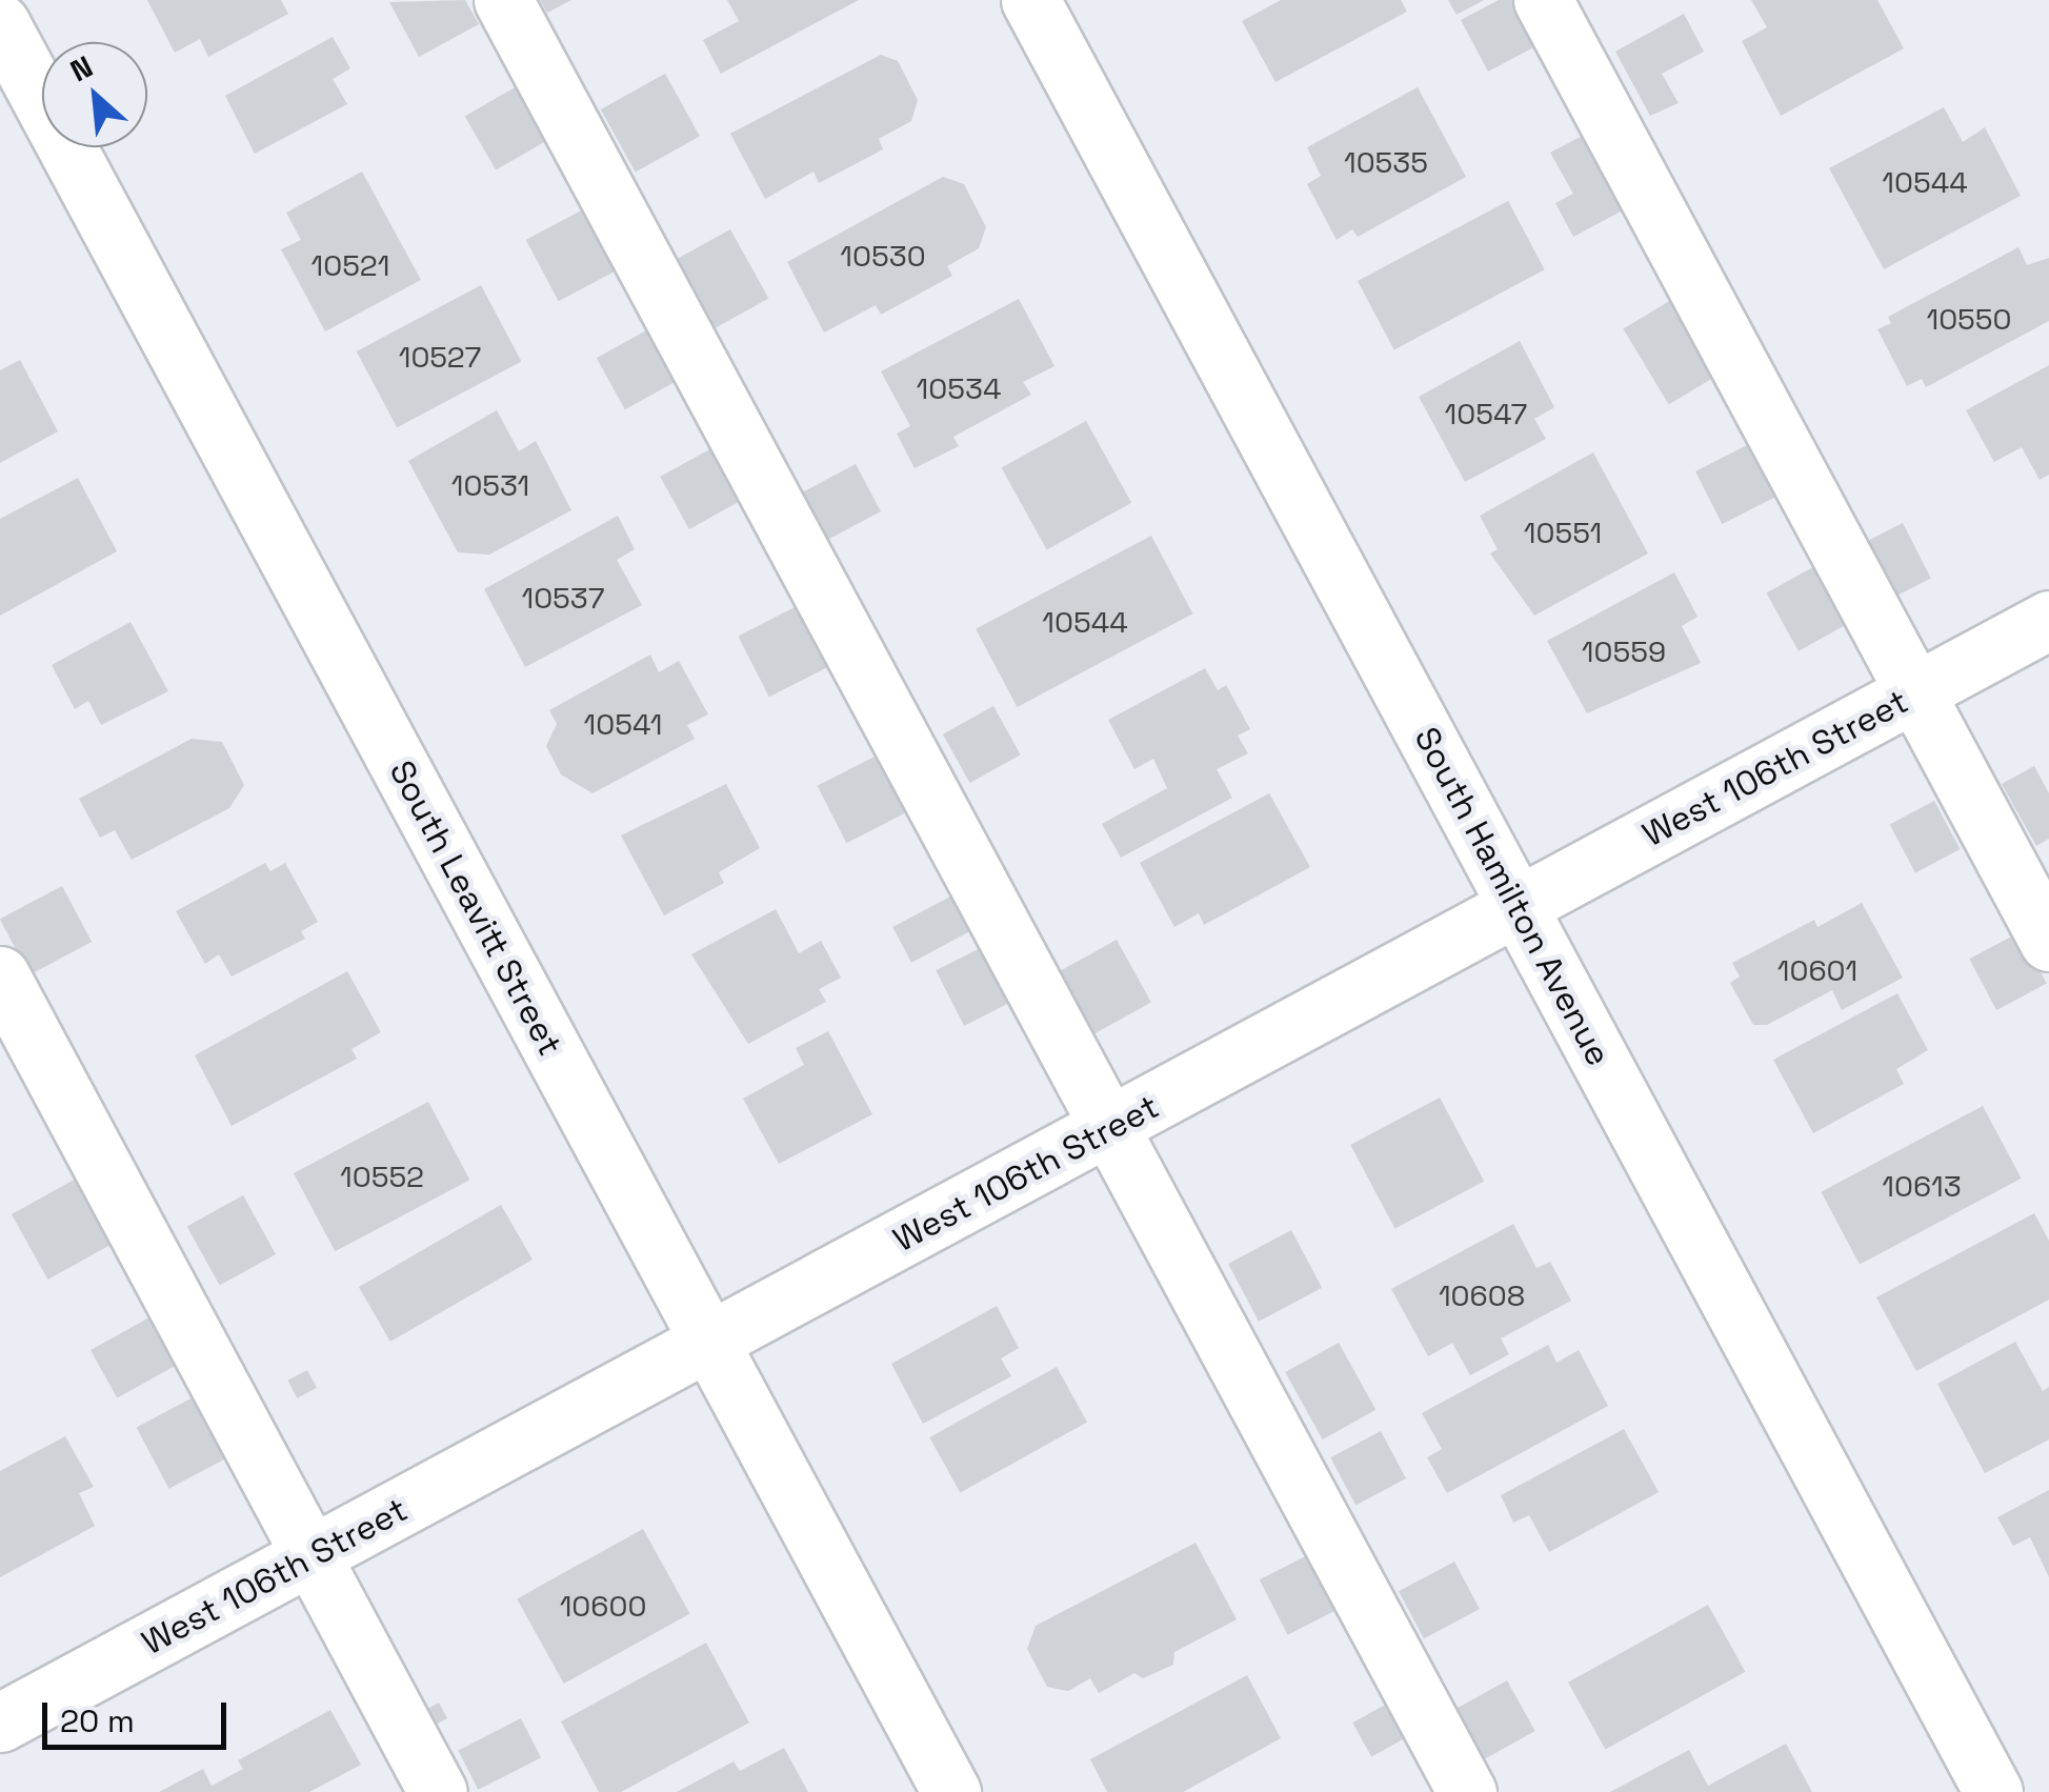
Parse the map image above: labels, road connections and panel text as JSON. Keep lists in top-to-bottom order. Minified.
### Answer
{"streets":{"street":["West 106th Street","South Hamilton Avenue","South Leavitt Street"]},"crossings":[["West 106th Street","South Hamilton Avenue"],["West 106th Street","South Leavitt Street"]],"house_numbers":["10535","10544","10530","10521","10550","10527","10534","10547","10531","10551","10537","10544","10559","10541","10601","10552","10613","10608","10600"],"scale_bar":"20 m","north":"top left"}
